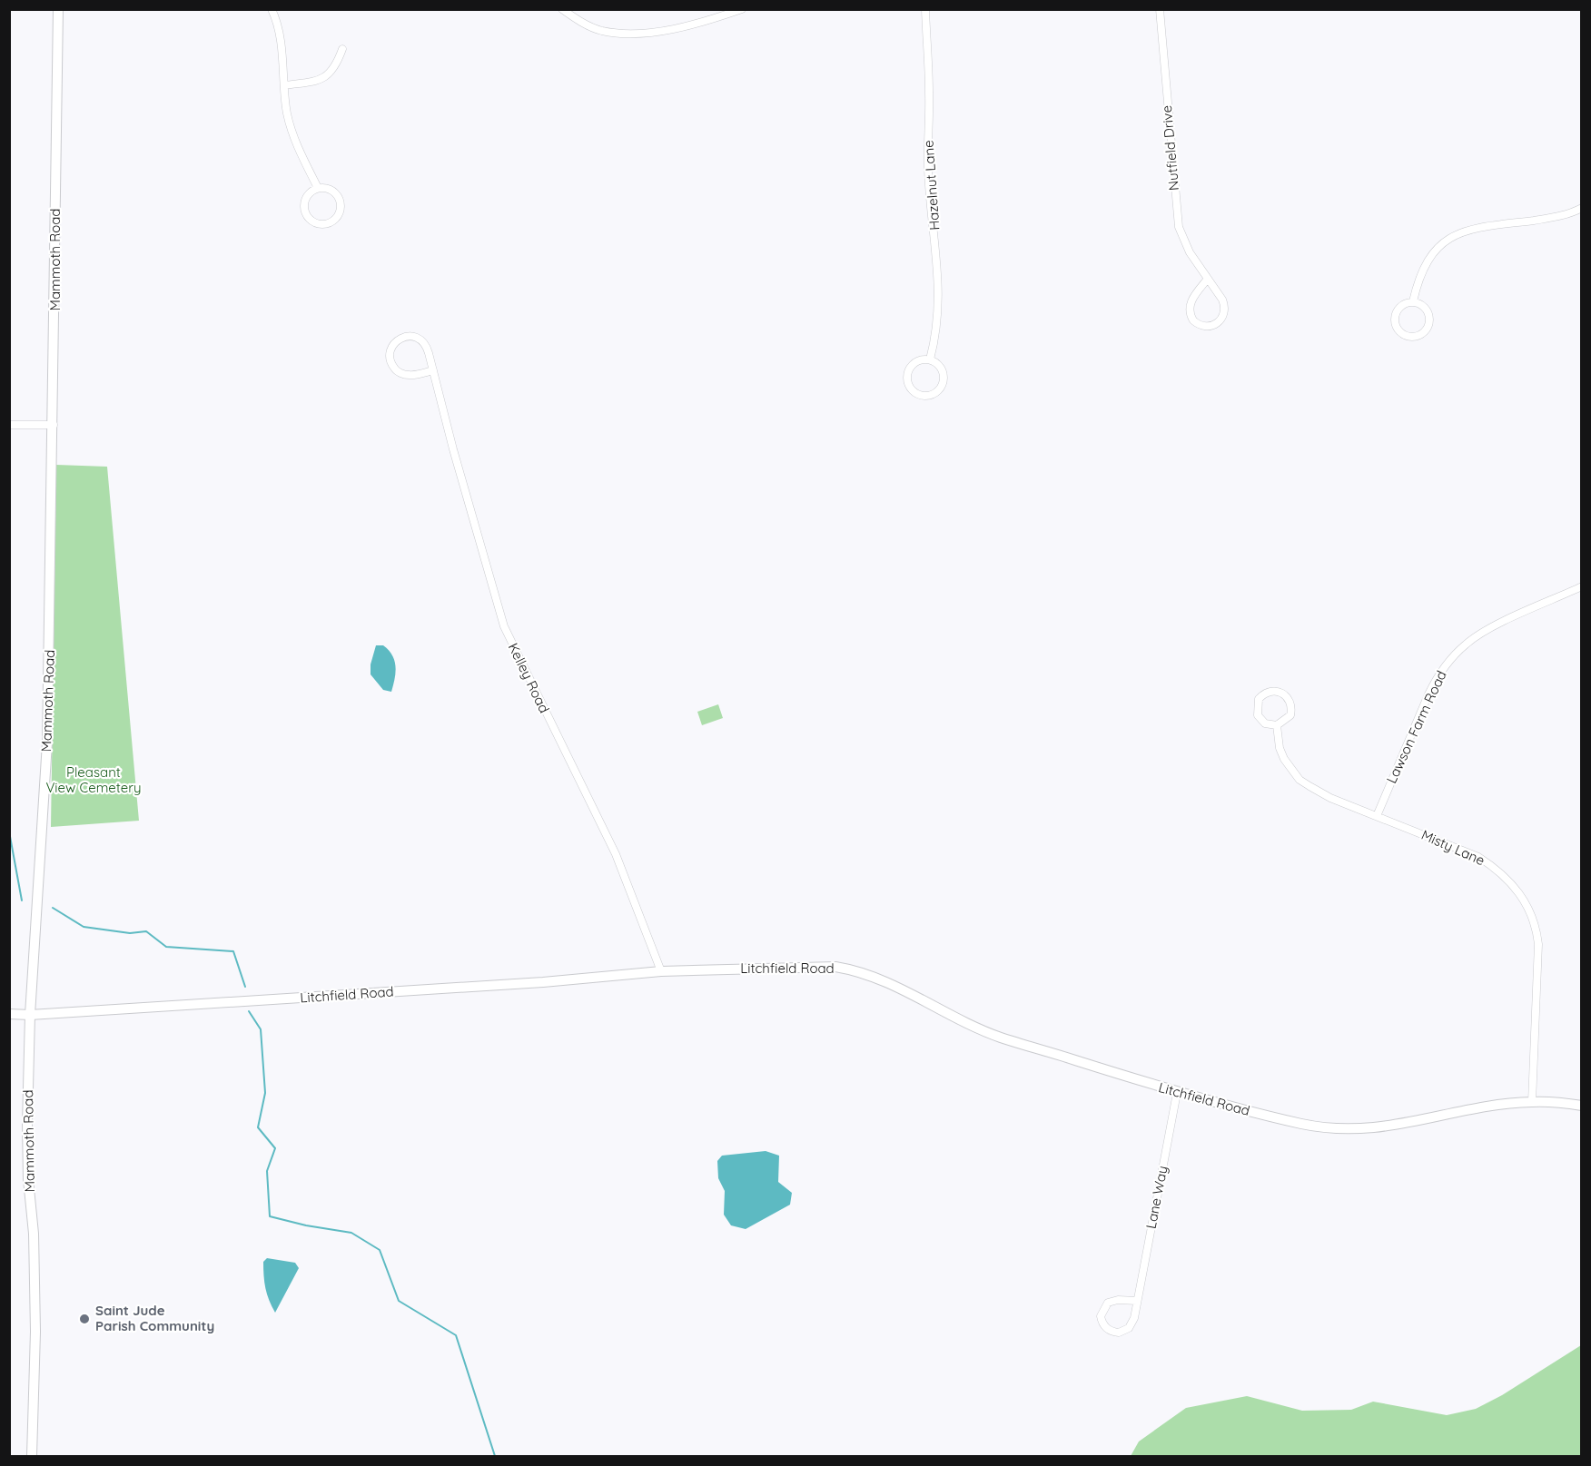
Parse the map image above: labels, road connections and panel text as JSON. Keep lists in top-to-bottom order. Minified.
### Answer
{"streets":{"street":["Nutfield Drive","Hazelnut Lane","Mammoth Road","Kelley Road","Lawson Farm Road","Misty Lane","Litchfield Road","Lane Way"]},"crossings":[["Mammoth Road","Litchfield Road"],["Kelley Road","Litchfield Road"],["Lawson Farm Road","Misty Lane"],["Misty Lane","Litchfield Road"],["Litchfield Road","Lane Way"]],"parks":["Pleasant View Cemetery"],"places":["Saint Jude Parish Community"]}
